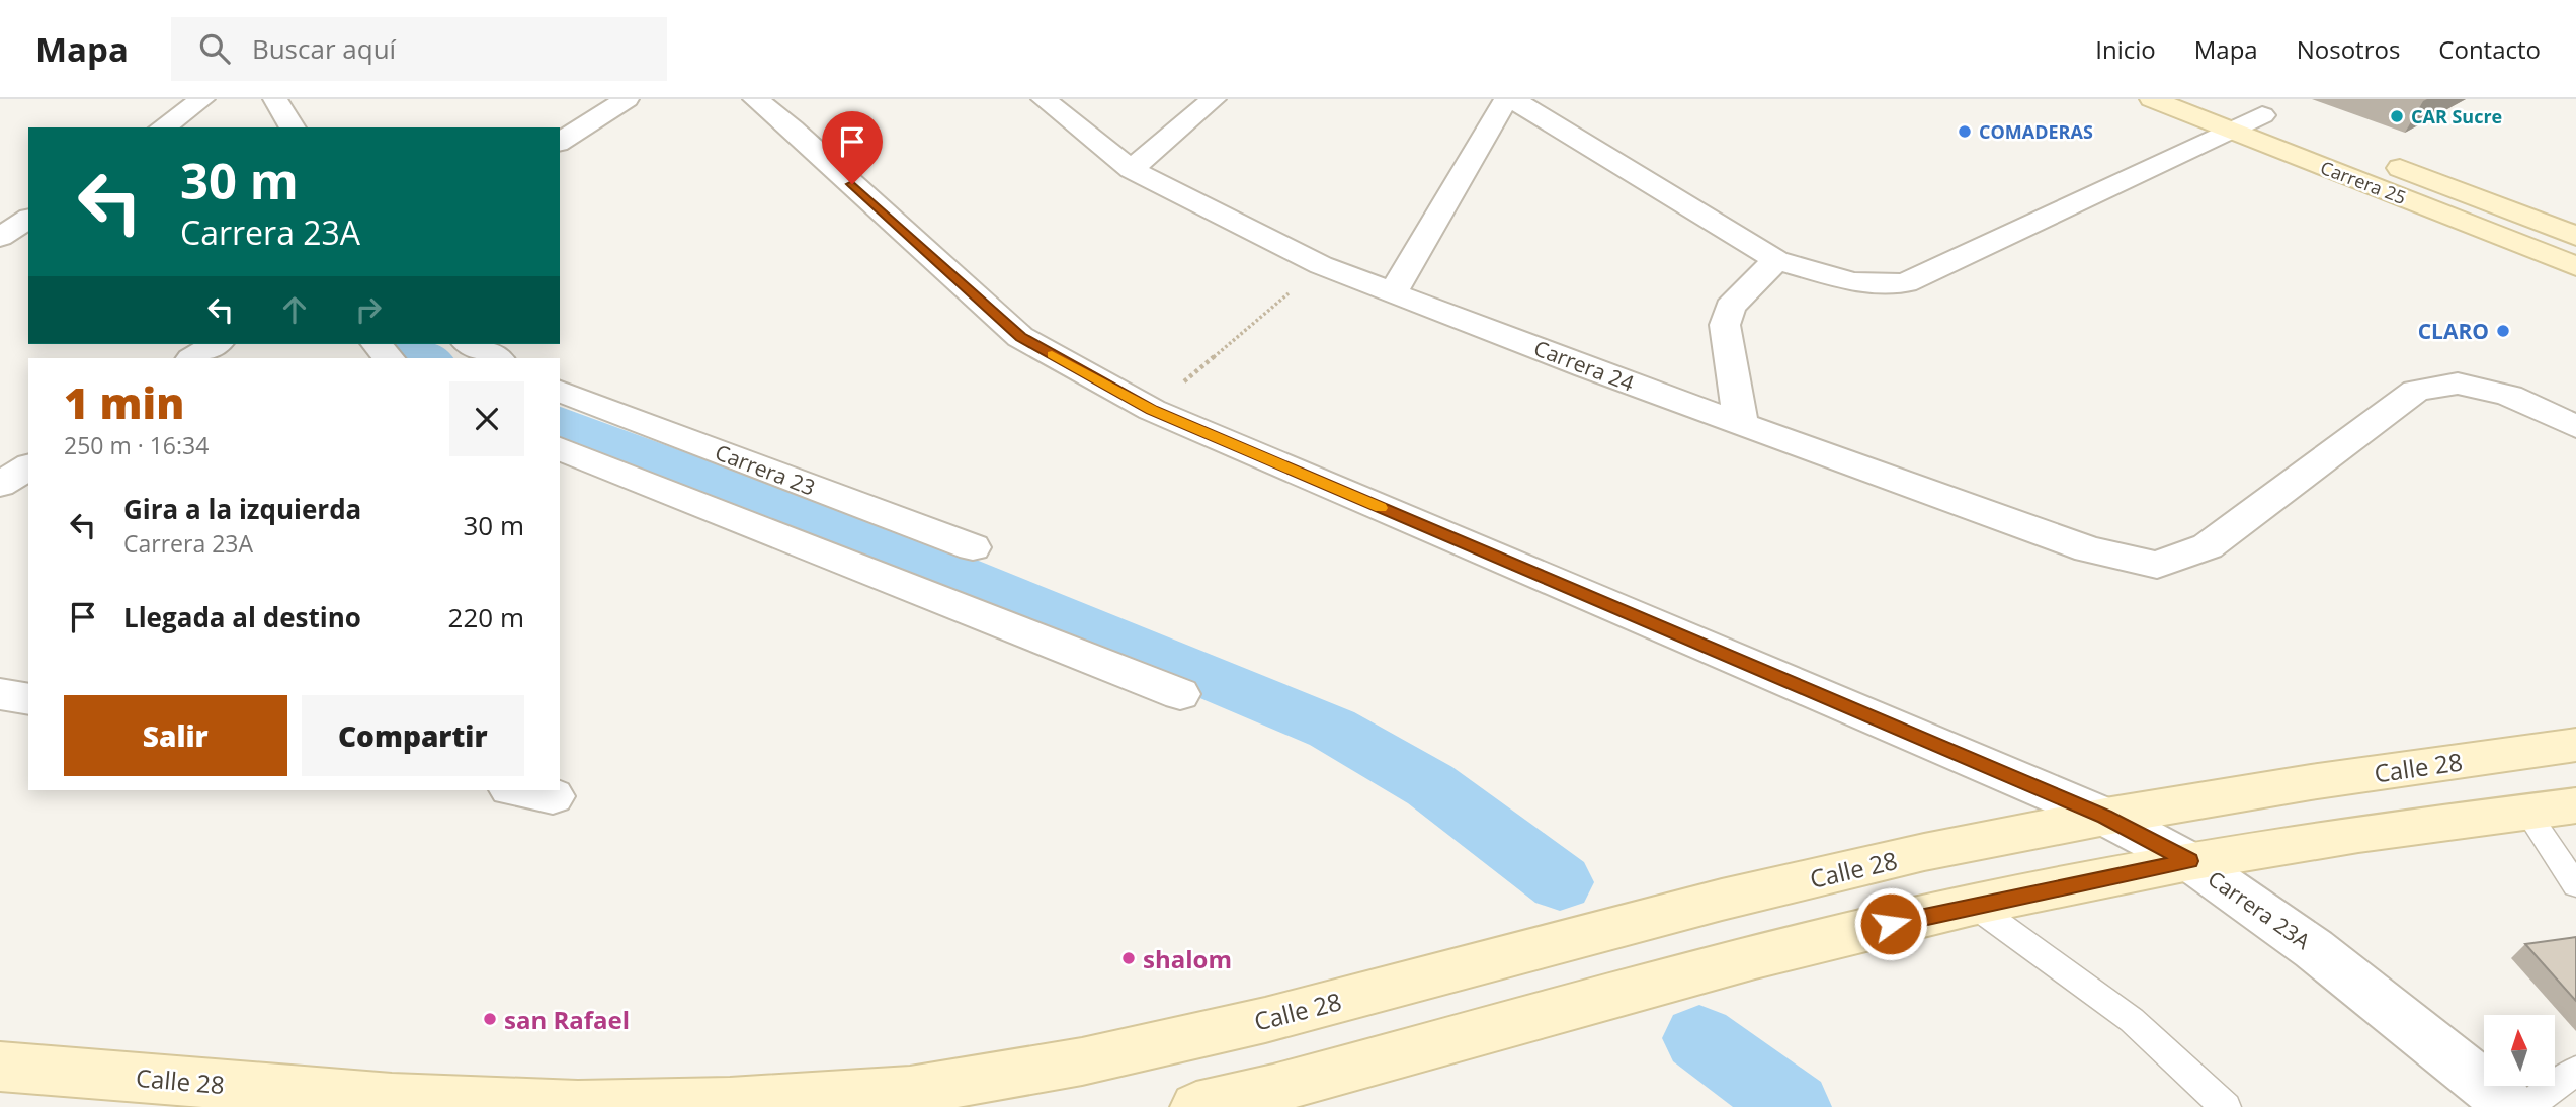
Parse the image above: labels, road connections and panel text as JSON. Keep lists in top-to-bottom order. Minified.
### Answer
{"streets":{"street":["Carrera 25","Carrera 24","Carrera 23","Calle 28","Carrera 23A"]},"crossings":[["Calle 28","Carrera 23A"]],"places":["CAR Sucre","COMADERAS","CLARO","shalom","san Rafael"],"north":"top","page":{"header":"Mapa","search":"Buscar aquí","nav":["Inicio","Mapa","Nosotros","Contacto"],"turn":["30 m","Carrera 23A"],"heading":["1 min","250 m · 16:34"],"list":[{"name":"Gira a la izquierda","note":"Carrera 23A","value":"30 m"},{"name":"Llegada al destino","value":"220 m"}],"buttons":["Salir","Compartir"]}}
